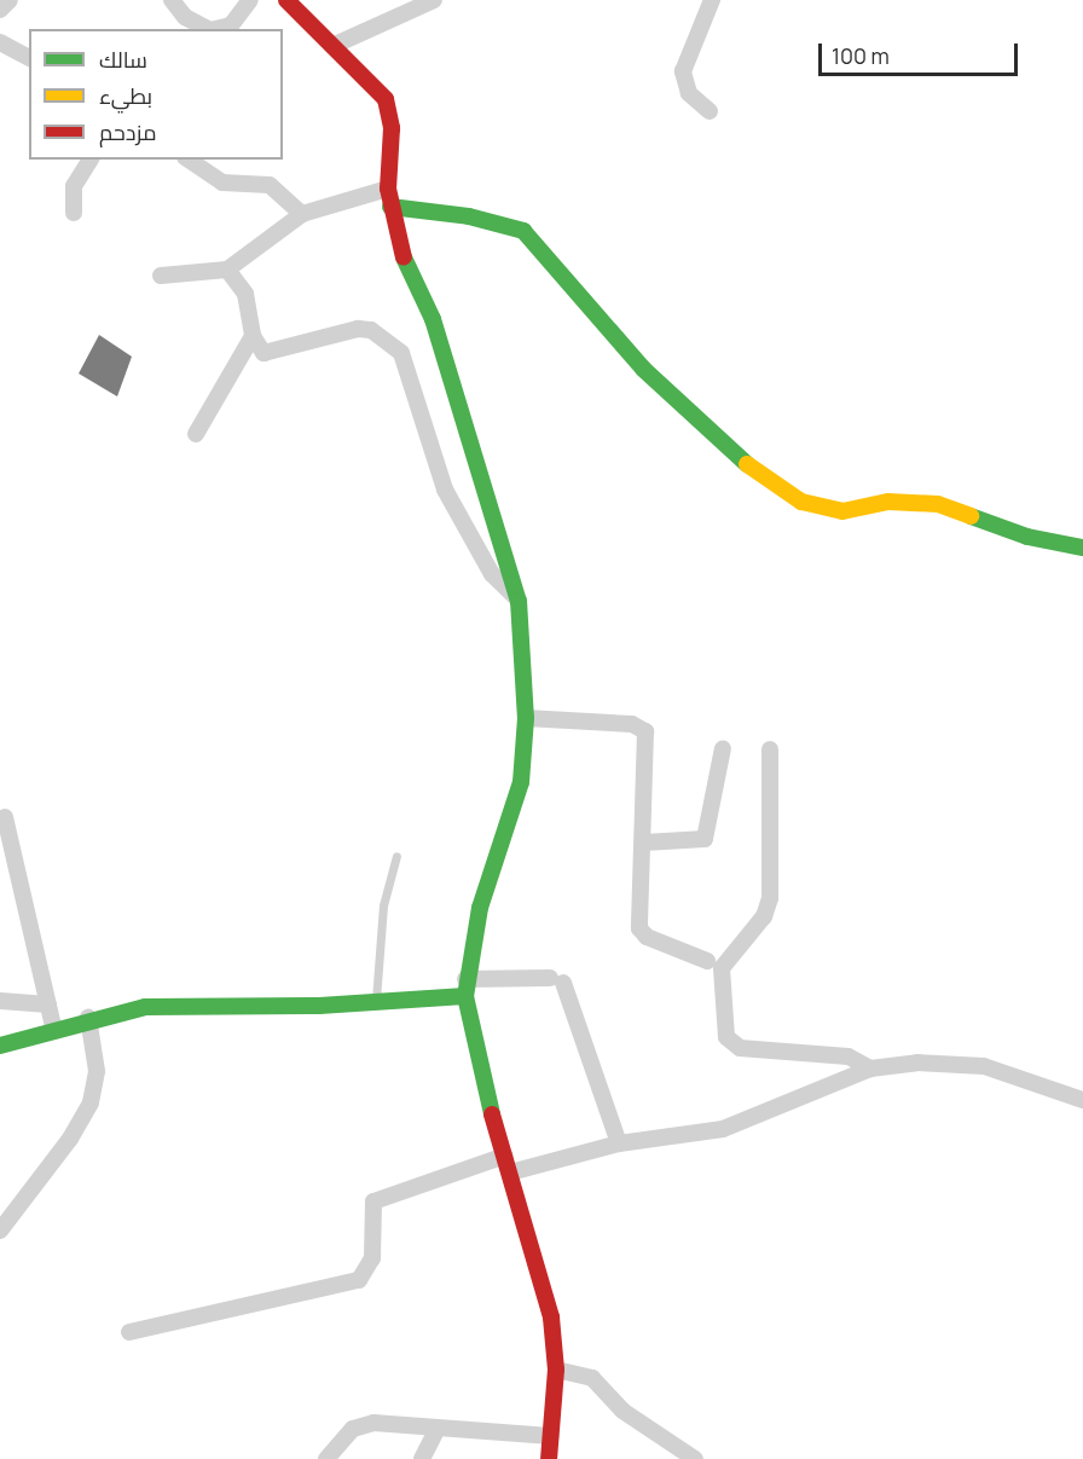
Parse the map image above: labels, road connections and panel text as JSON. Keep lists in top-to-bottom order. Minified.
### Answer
{"legend":["سالك","بطيء","مزدحم"],"scale_bar":"100 m"}
